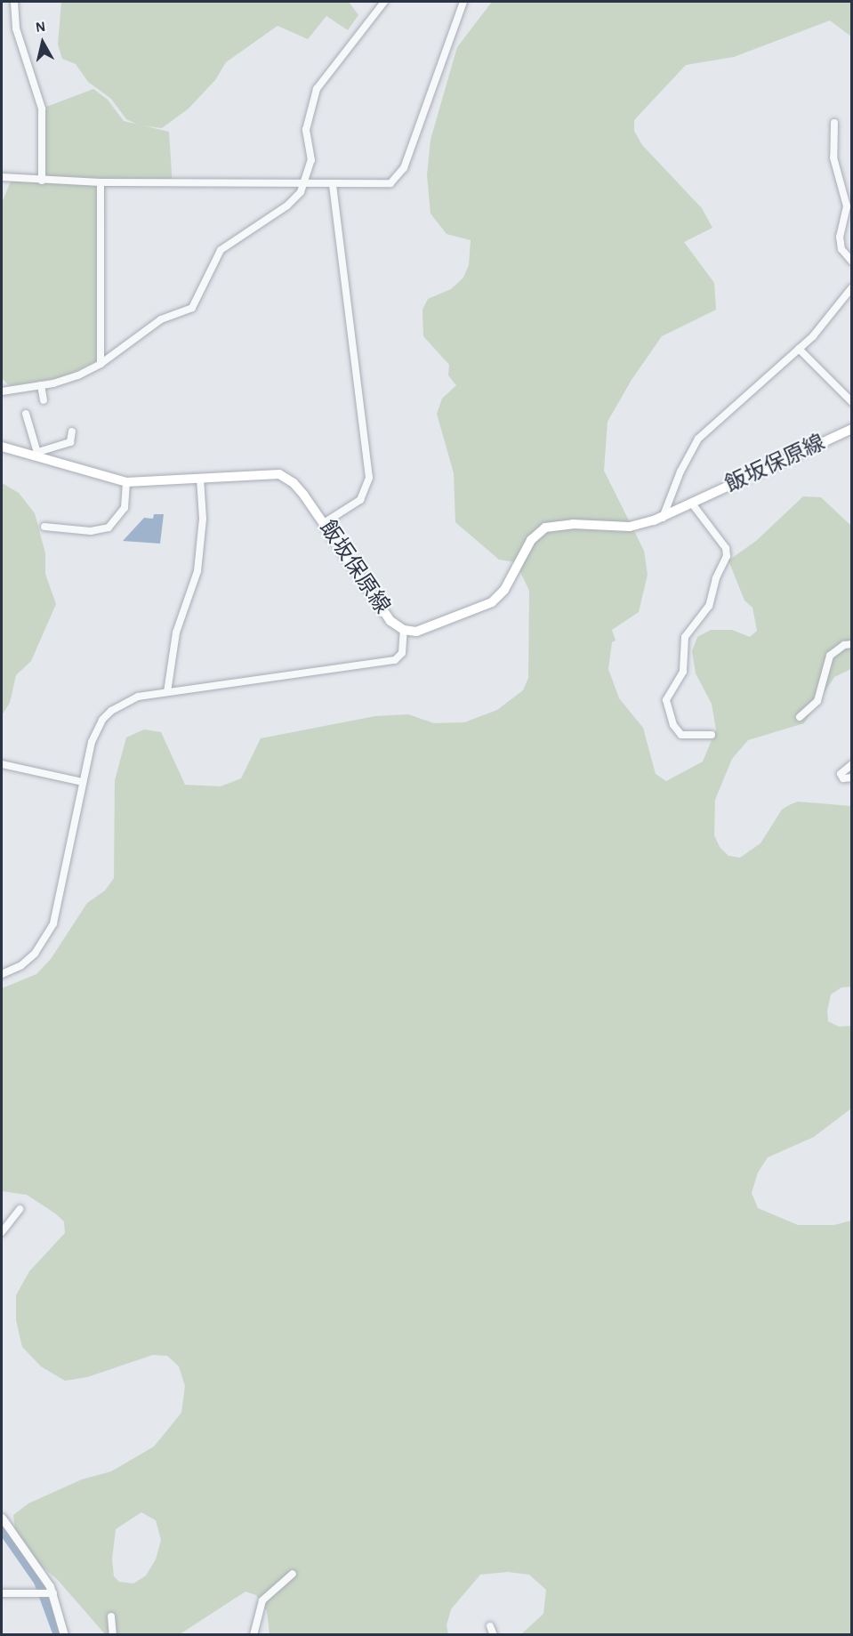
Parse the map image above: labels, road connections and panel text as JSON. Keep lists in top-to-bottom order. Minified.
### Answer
{"streets":{"main road":["飯坂保原線"]},"north":"top"}
